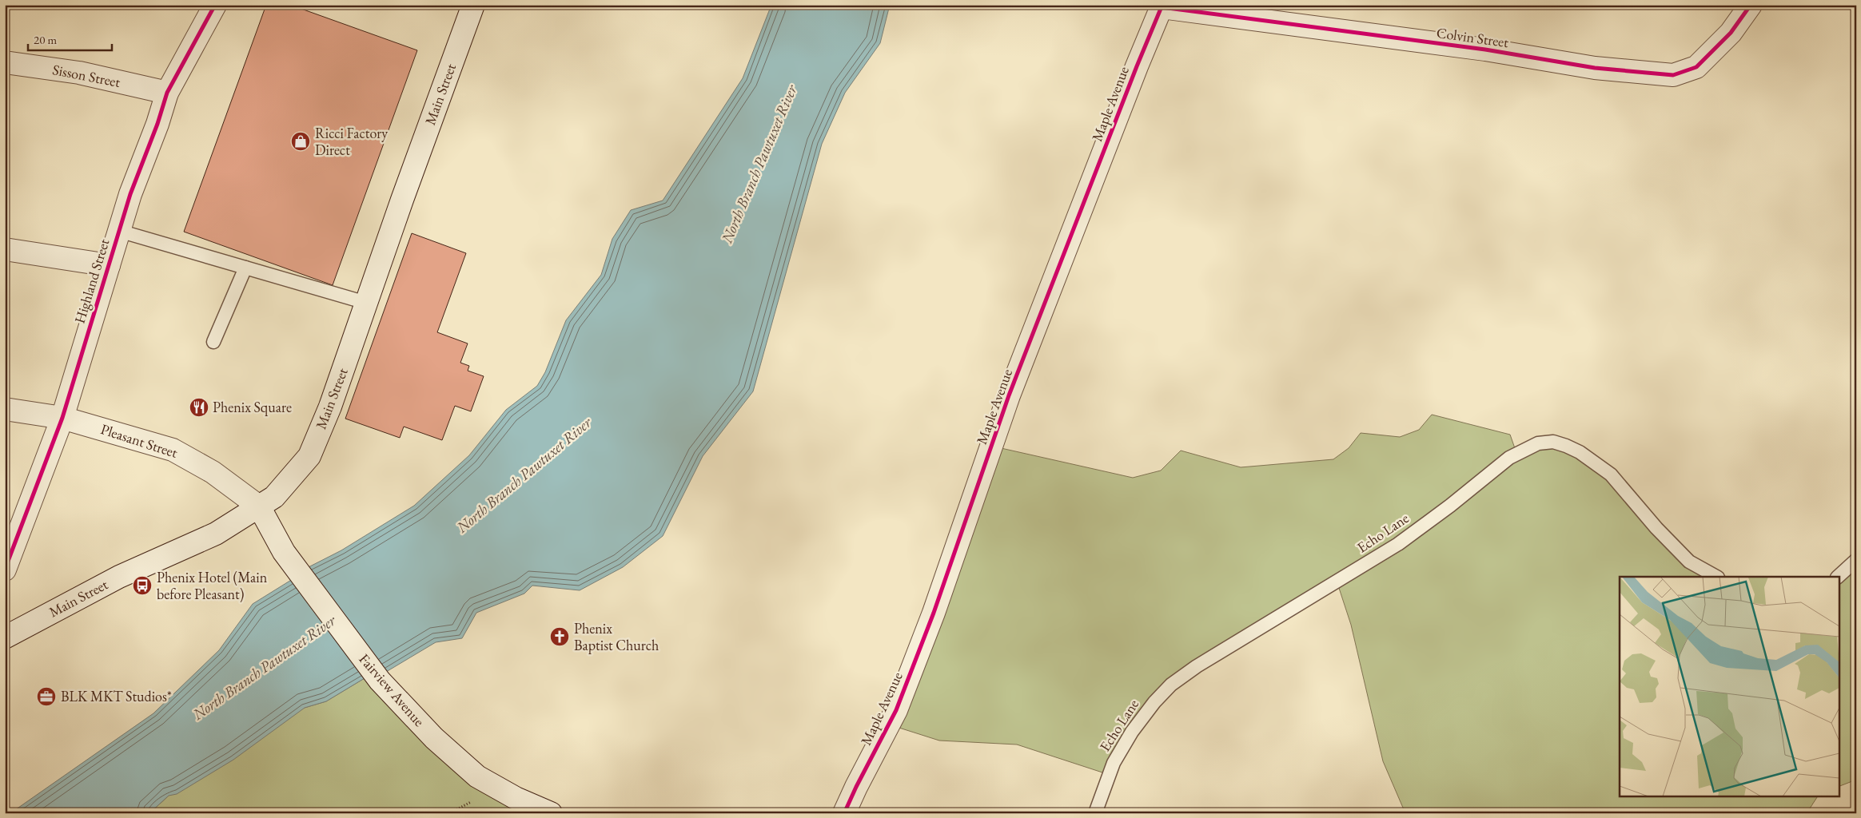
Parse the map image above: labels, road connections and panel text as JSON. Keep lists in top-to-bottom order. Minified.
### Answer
{"streets":{"street":["Colvin Street","Sisson Street","Main Street","Maple Avenue","Highland Street","Pleasant Street","Fairview Avenue"],"lane":["Echo Lane"]},"crossings":[["Colvin Street","Maple Avenue"],["Sisson Street","Highland Street"],["Main Street","Pleasant Street"],["Main Street","Fairview Avenue"],["Highland Street","Pleasant Street"],["Pleasant Street","Fairview Avenue"]],"water":["North Branch Pawtuxet River"],"places":{"shop":["Ricci Factory Direct"],"restaurant":["Phenix Square"],"bus stop":["Phenix Hotel (Main before Pleasant)"],"church":["Phenix Baptist Church"],"office":["BLK MKT Studios*"]},"scale_bar":"20 m"}
